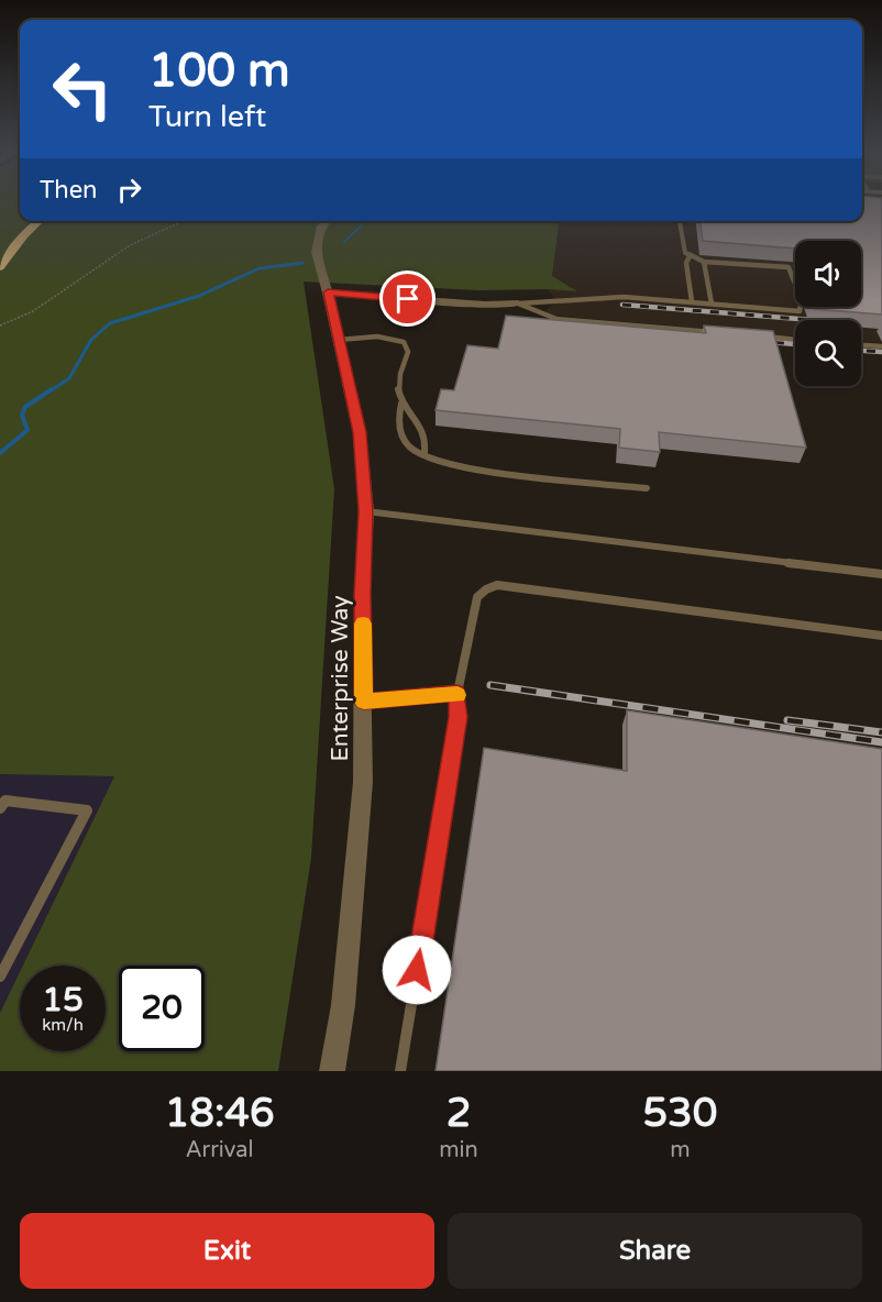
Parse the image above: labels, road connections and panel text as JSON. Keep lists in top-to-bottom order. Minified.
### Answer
{"streets":{"street":["Enterprise Way"]},"page":{"turn":["100 m","Turn left"],"then":"Then","speed":"15 km/h","limit":"20","eta":["18:46","Arrival","2","min","530","m"],"buttons":["Exit","Share"]}}
